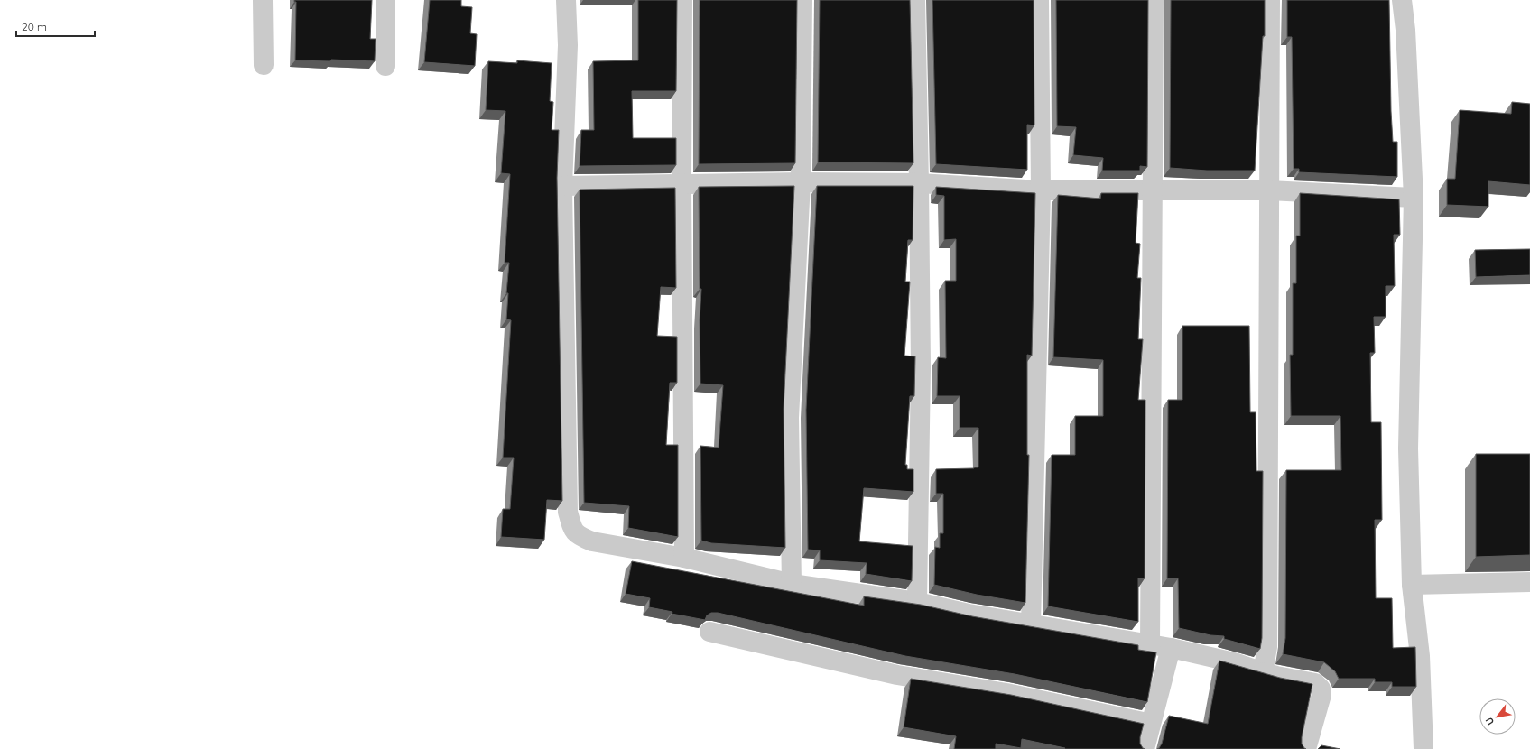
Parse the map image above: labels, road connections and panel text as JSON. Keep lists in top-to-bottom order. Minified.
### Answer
{"scale_bar":"20 m","north":"bottom left"}
